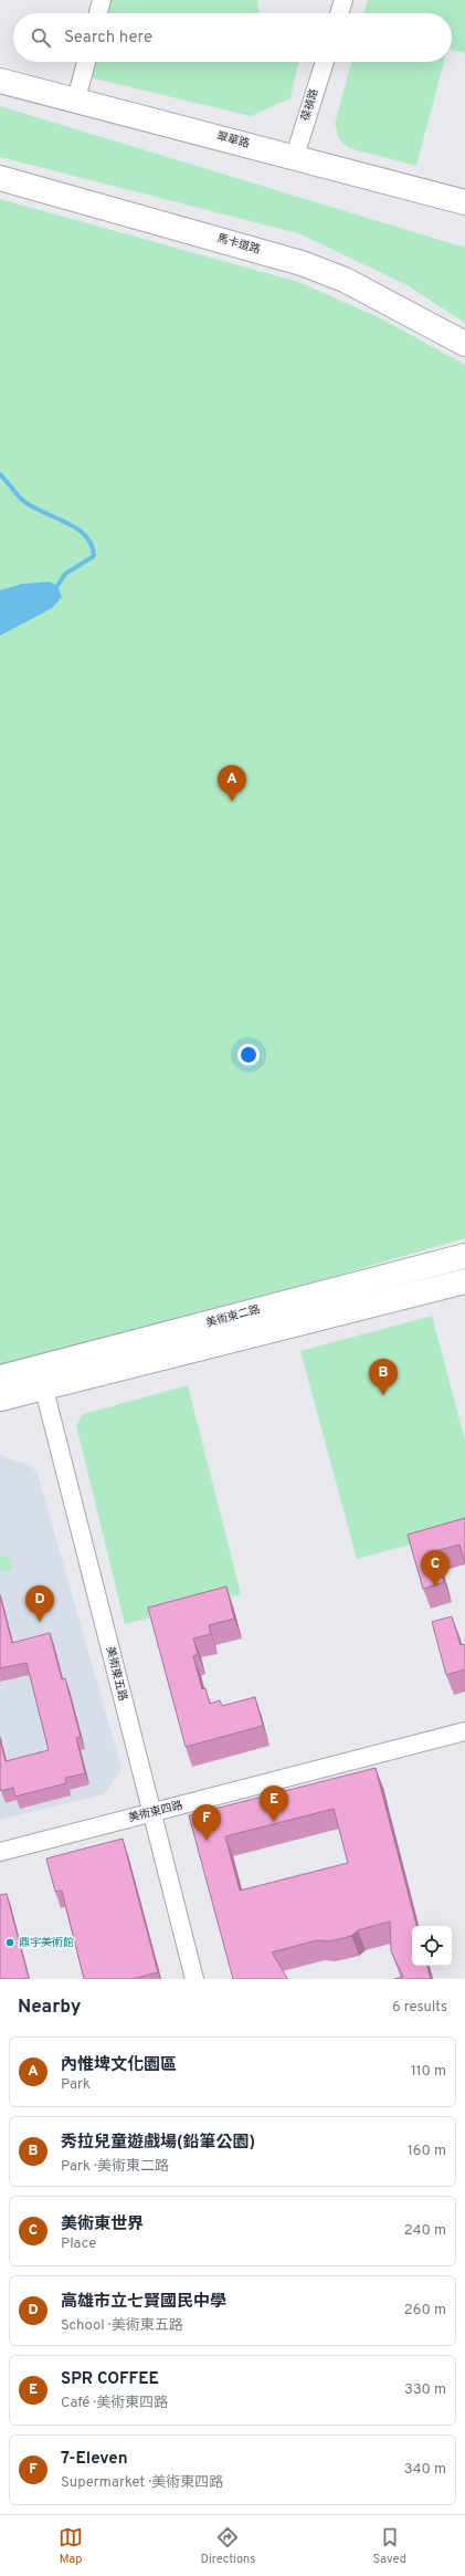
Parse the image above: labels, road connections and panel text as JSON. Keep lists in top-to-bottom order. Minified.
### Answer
{"streets":{"street":["葆禎路","翠華路","馬卡道路","美術東二路","美術東五路","美術東四路"]},"crossings":[["葆禎路","翠華路"],["美術東二路","美術東五路"],["美術東五路","美術東四路"]],"places":["鼎宇美術館"],"page":{"search":"Search here","pins":["A","B","C","D","E","F"],"heading":["Nearby","6 results"],"list":[{"mark":"A","name":"內惟埤文化園區","note":"Park","value":"110 m"},{"mark":"B","name":"秀拉兒童遊戲場(鉛筆公園)","note":"Park · 美術東二路","value":"160 m"},{"mark":"C","name":"美術東世界","note":"Place","value":"240 m"},{"mark":"D","name":"高雄市立七賢國民中學","note":"School · 美術東五路","value":"260 m"},{"mark":"E","name":"SPR COFFEE","note":"Café · 美術東四路","value":"330 m"},{"mark":"F","name":"7-Eleven","note":"Supermarket · 美術東四路","value":"340 m"}],"nav":["Map","Directions","Saved"]}}
